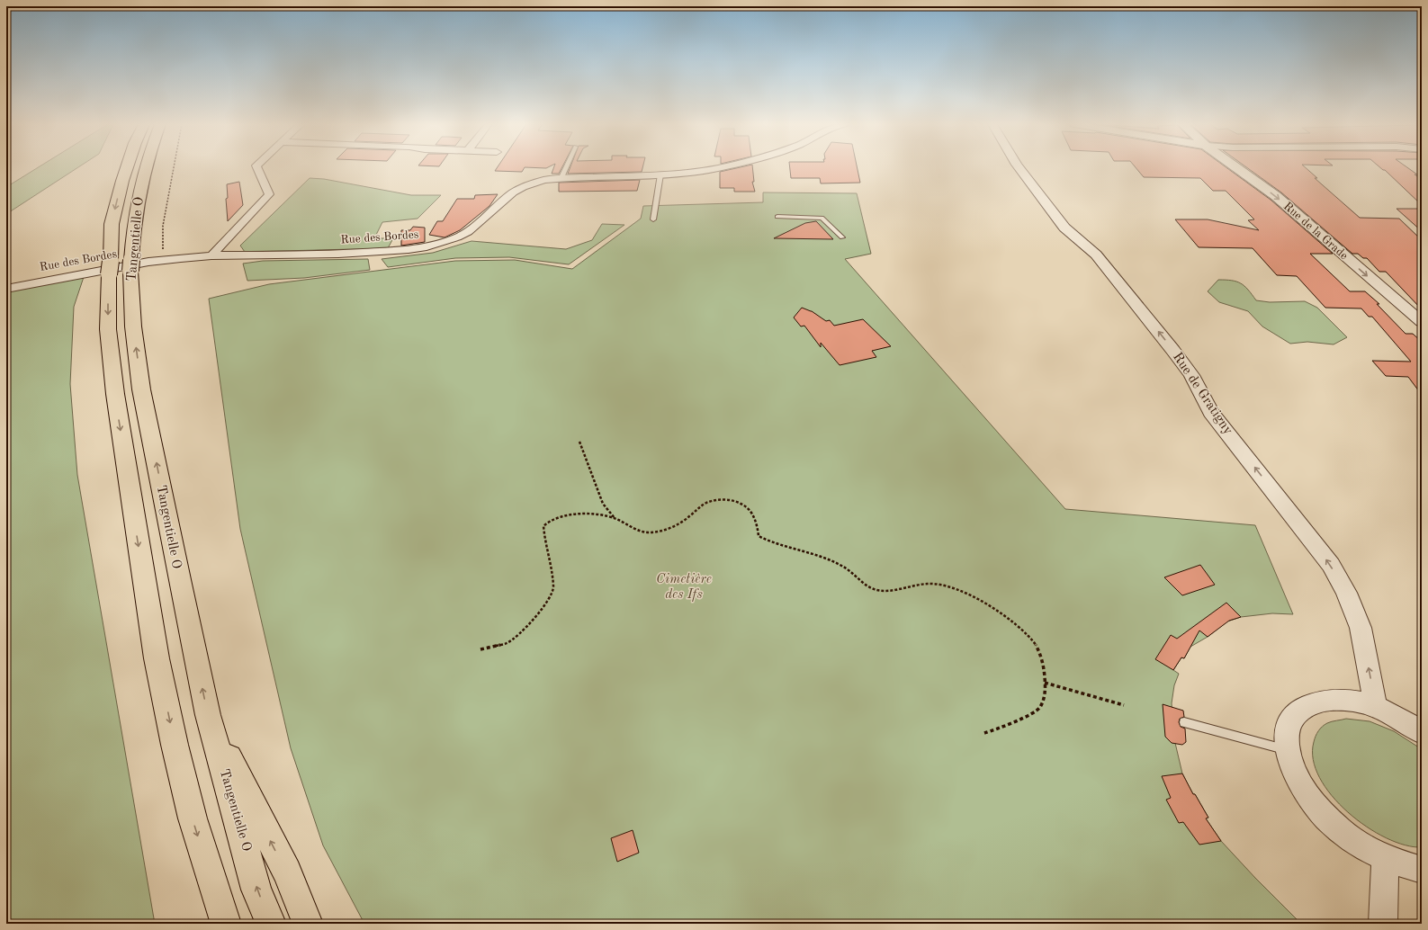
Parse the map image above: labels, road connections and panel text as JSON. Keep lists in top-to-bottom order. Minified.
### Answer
{"streets":{"main road":["Tangentielle O"],"street":["Rue de la Grade","Rue des Bordes","Rue de Gratigny"]},"one_way":["Rue de la Grade","Rue de Gratigny"],"parks":["Cimetière des Ifs"]}
